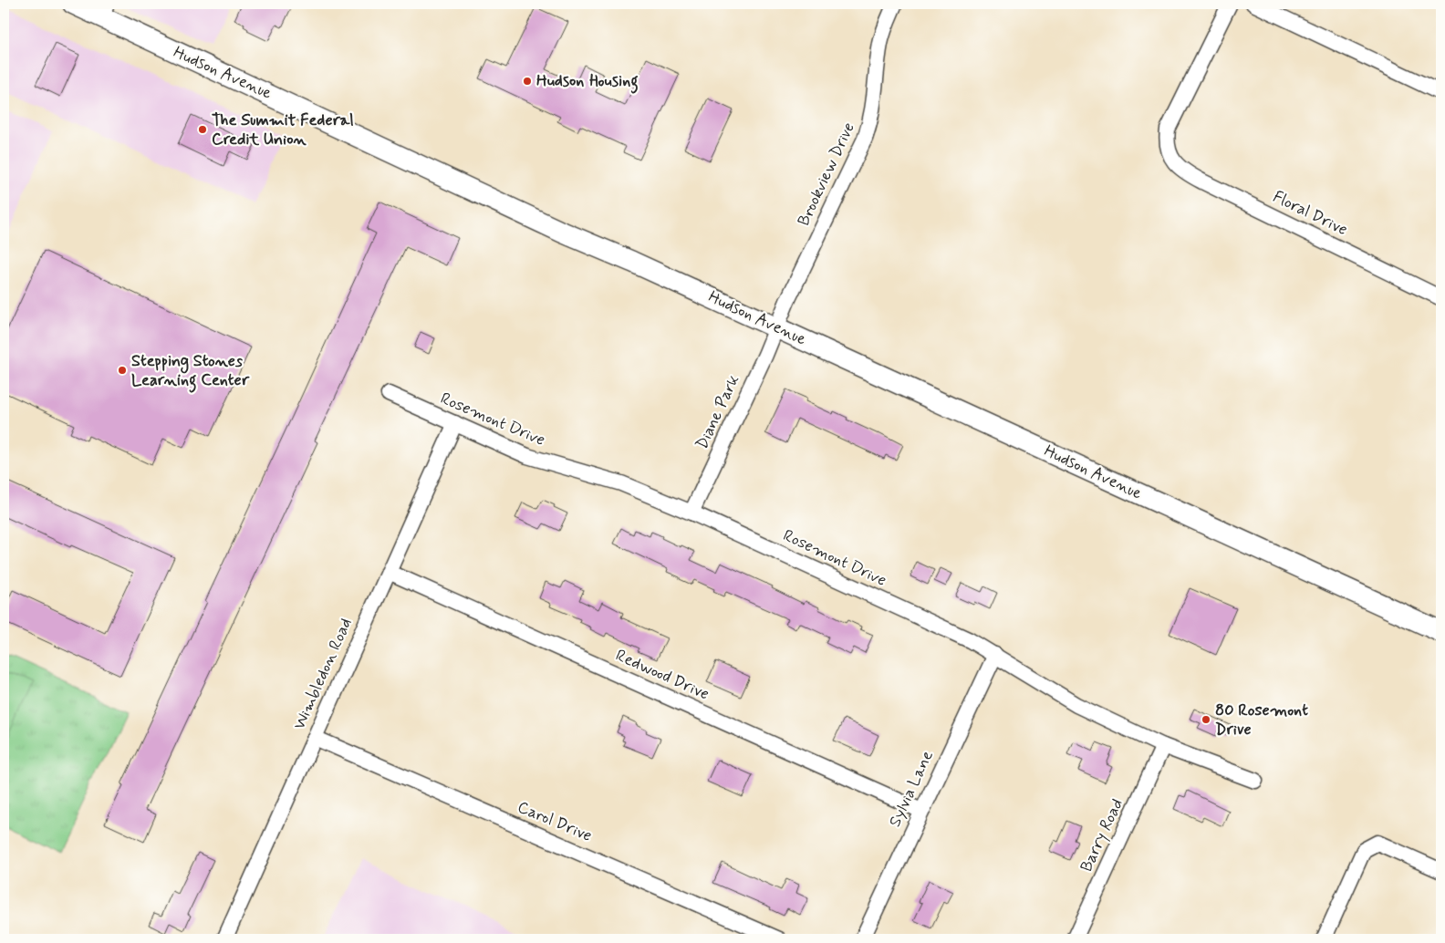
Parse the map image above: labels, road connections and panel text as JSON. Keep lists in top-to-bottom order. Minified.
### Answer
{"streets":{"main road":["Hudson Avenue"],"street":["Brookview Drive","Floral Drive","Diane Park","Rosemont Drive","Wimbledon Road","Redwood Drive","Sylvia Lane","Carol Drive","Barry Road"]},"crossings":[["Hudson Avenue","Brookview Drive"],["Hudson Avenue","Diane Park"],["Brookview Drive","Diane Park"],["Diane Park","Rosemont Drive"],["Rosemont Drive","Wimbledon Road"],["Rosemont Drive","Sylvia Lane"],["Rosemont Drive","Barry Road"],["Wimbledon Road","Redwood Drive"],["Wimbledon Road","Carol Drive"],["Redwood Drive","Sylvia Lane"]],"places":["Hudson Housing","The Summit Federal Credit Union","Stepping Stones Learning Center","80 Rosemont Drive"]}
